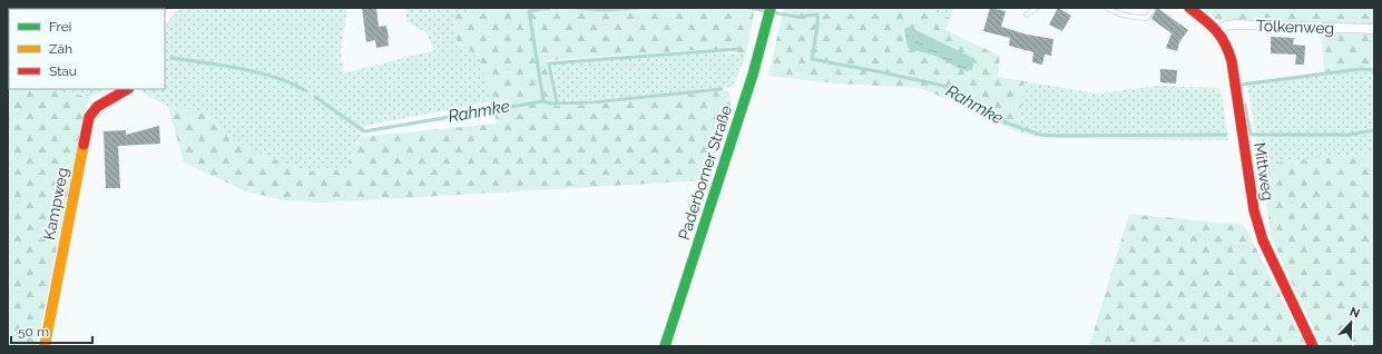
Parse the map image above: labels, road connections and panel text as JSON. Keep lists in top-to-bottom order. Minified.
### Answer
{"streets":{"street":["Tölkenweg","Mittweg","Paderborner Straße","Kampweg"]},"crossings":[["Tölkenweg","Mittweg"]],"water":["Rahmke"],"legend":["Frei","Zäh","Stau"],"scale_bar":"50 m","north":"top"}
